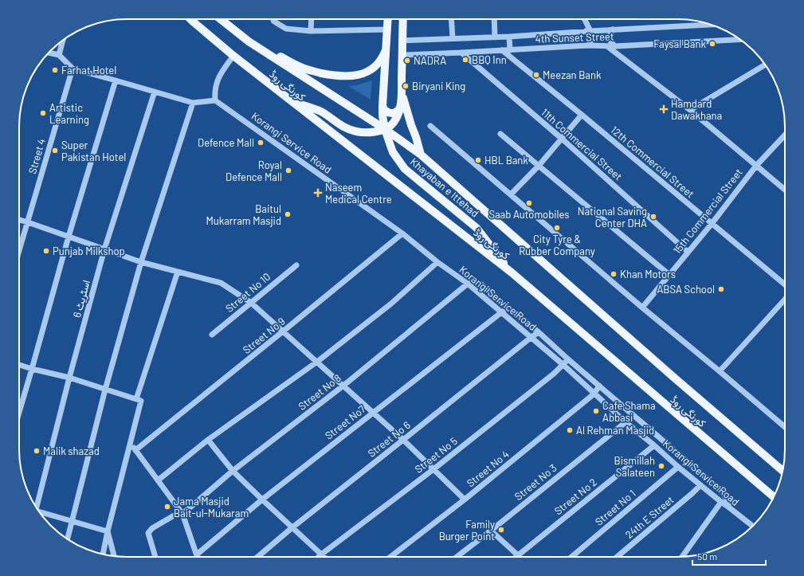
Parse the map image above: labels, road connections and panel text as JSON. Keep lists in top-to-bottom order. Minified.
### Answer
{"streets":{"main road":["کورنگی روڈ","Khayaban e Ittehad"],"street":["4th Sunset Street","Korangi Service Road","11th Commercial Street","Street 4","12th Commercial Street","15th Commercial Street","Street No 10","اسٹریٹ 6","Street No 9","Street No 8","Street No7","Street No 6","Street No 5","Street No 4","Street No 3","Street No 2","Street No 1","24th E Street"]},"crossings":[["4th Sunset Street","11th Commercial Street"],["4th Sunset Street","12th Commercial Street"],["کورنگی روڈ","Khayaban e Ittehad"],["Korangi Service Road","Street No 9"],["Korangi Service Road","Street No 8"],["Korangi Service Road","Street No7"],["Korangi Service Road","Street No 6"],["Korangi Service Road","Street No 5"],["Korangi Service Road","Street No 4"],["Korangi Service Road","Street No 3"],["Korangi Service Road","Street No 2"],["Korangi Service Road","Street No 1"],["Korangi Service Road","24th E Street"],["11th Commercial Street","15th Commercial Street"],["12th Commercial Street","15th Commercial Street"]],"places":{"other":["Faysal Bank","BBQ Inn","NADRA","Farhat Hotel","Meezan Bank","Biryani King","Artistic Learning","Defence Mall","Super Pakistan Hotel","HBL Bank","Royal Defence Mall","Saab Automobiles","Baitul Mukarram Masjid","National Saving Center DHA","City Tyre & Rubber Company","Punjab Milkshop","Khan Motors","ABSA School","Cafe Shama Abbasi","Al Rehman Masjid","Malik shazad","Bismillah Salateen","Jama Masjid Bait-ul-Mukaram","Family Burger Point"],"health":["Hamdard Dawakhana","Naseem Medical Centre"]},"scale_bar":"50 m"}
